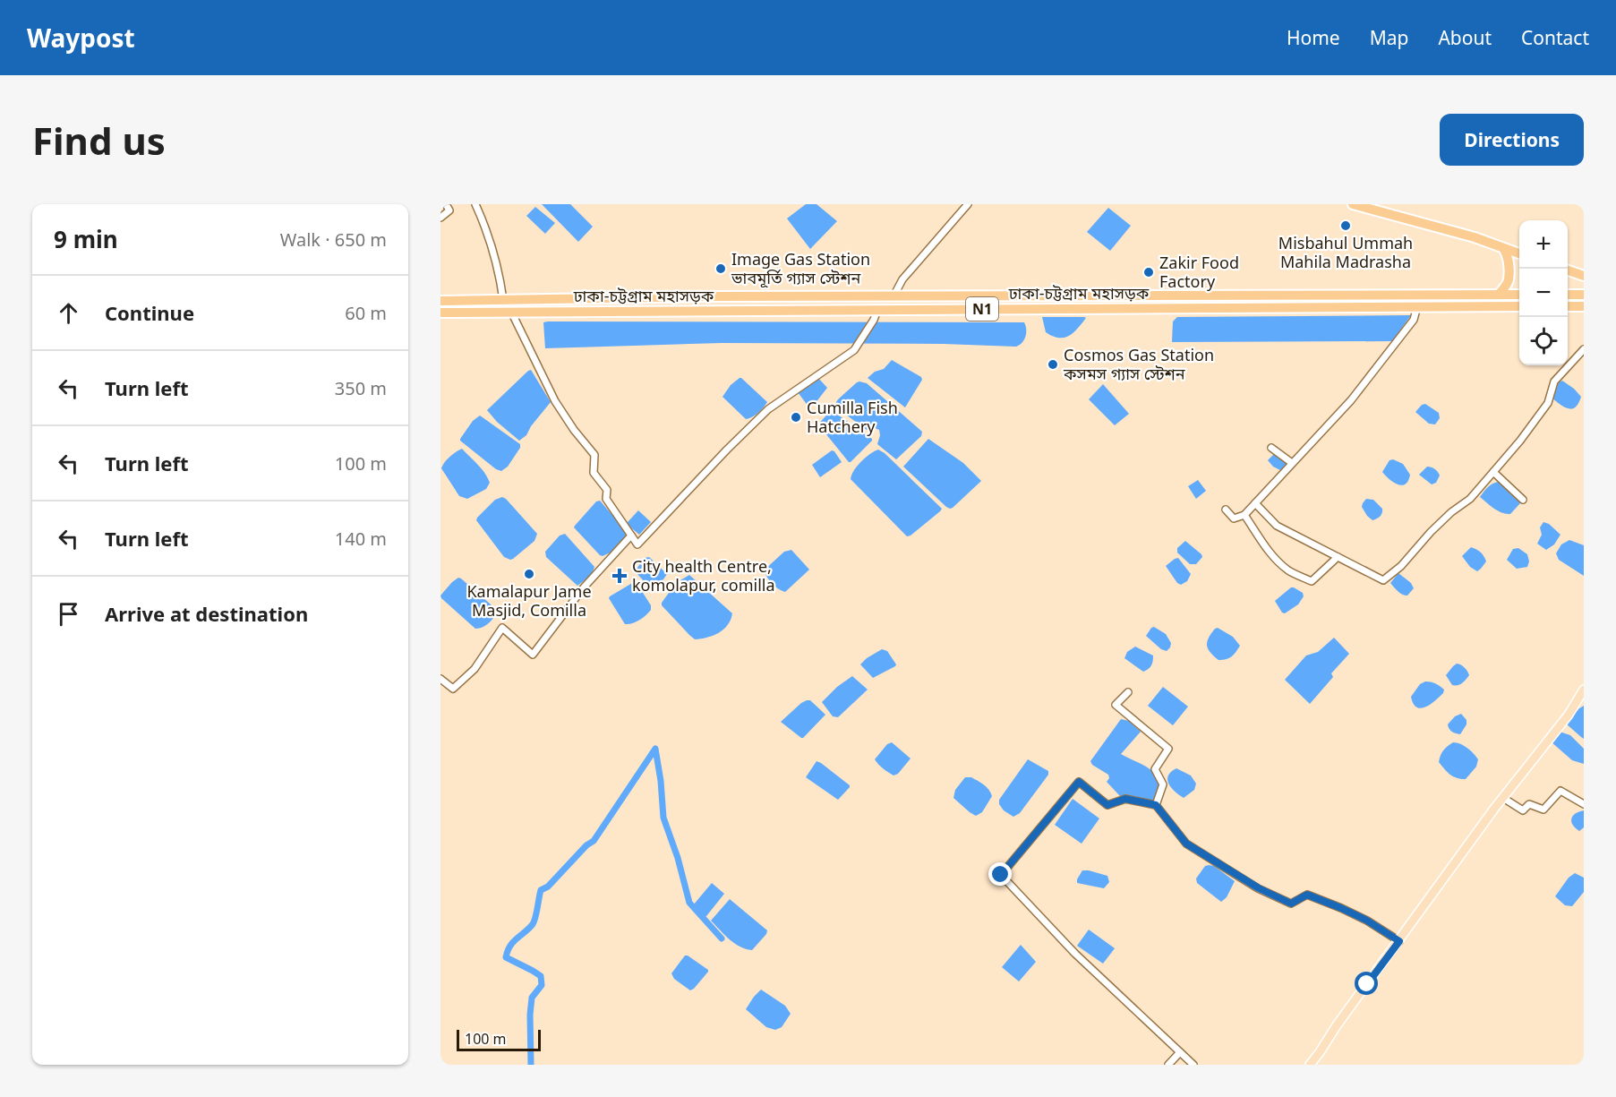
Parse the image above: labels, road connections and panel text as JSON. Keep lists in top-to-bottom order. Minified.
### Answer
{"streets":{"highway":["ঢাকা-চট্টগ্রাম মহাসড়ক","N1"]},"places":{"other":["Misbahul Ummah Mahila Madrasha","Image Gas Station ভাবমূর্তি গ্যাস স্টেশন","Zakir Food Factory","Cosmos Gas Station কসমস গ্যাস স্টেশন","Cumilla Fish Hatchery","Kamalapur Jame Masjid, Comilla"],"health":["City health Centre, komolapur, comilla"]},"scale_bar":"100 m","page":{"header":"Waypost","nav":["Home","Map","About","Contact"],"buttons":"Directions","title":"Find us","heading":["9 min","Walk · 650 m"],"map_buttons":["+","−"],"list":[["Continue","60 m"],["Turn left","350 m"],["Turn left","100 m"],["Turn left","140 m"],"Arrive at destination"],"scale":"100 m"}}
